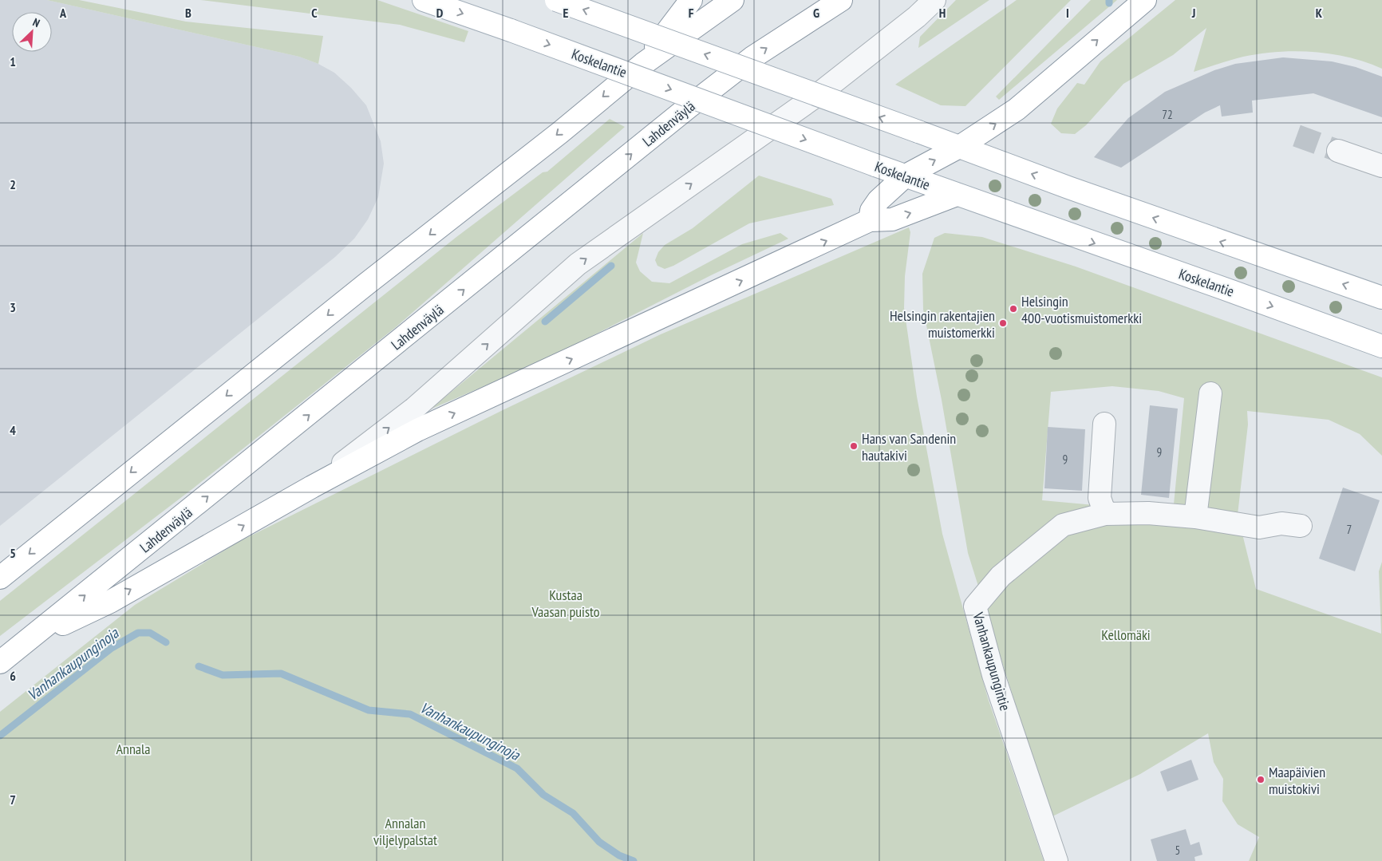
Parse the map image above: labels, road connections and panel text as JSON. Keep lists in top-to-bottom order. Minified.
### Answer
{"streets":{"main road":["Koskelantie","Lahdenväylä"],"street":["Vanhankaupungintie"]},"water":["Vanhankaupunginoja"],"parks":["Kustaa Vaasan puisto","Kellomäki","Annala","Annalan viljelypalstat"],"places":["Helsingin 400-vuotismuistomerkki","Helsingin rakentajien muistomerkki","Hans van Sandenin hautakivi","Maapäivien muistokivi"],"house_numbers":["72","9","9","7","5"],"north":"top right","grid":{"columns":["A","B","C","D","E","F","G","H","I","J","K"],"rows":["1","2","3","4","5","6","7"]}}
